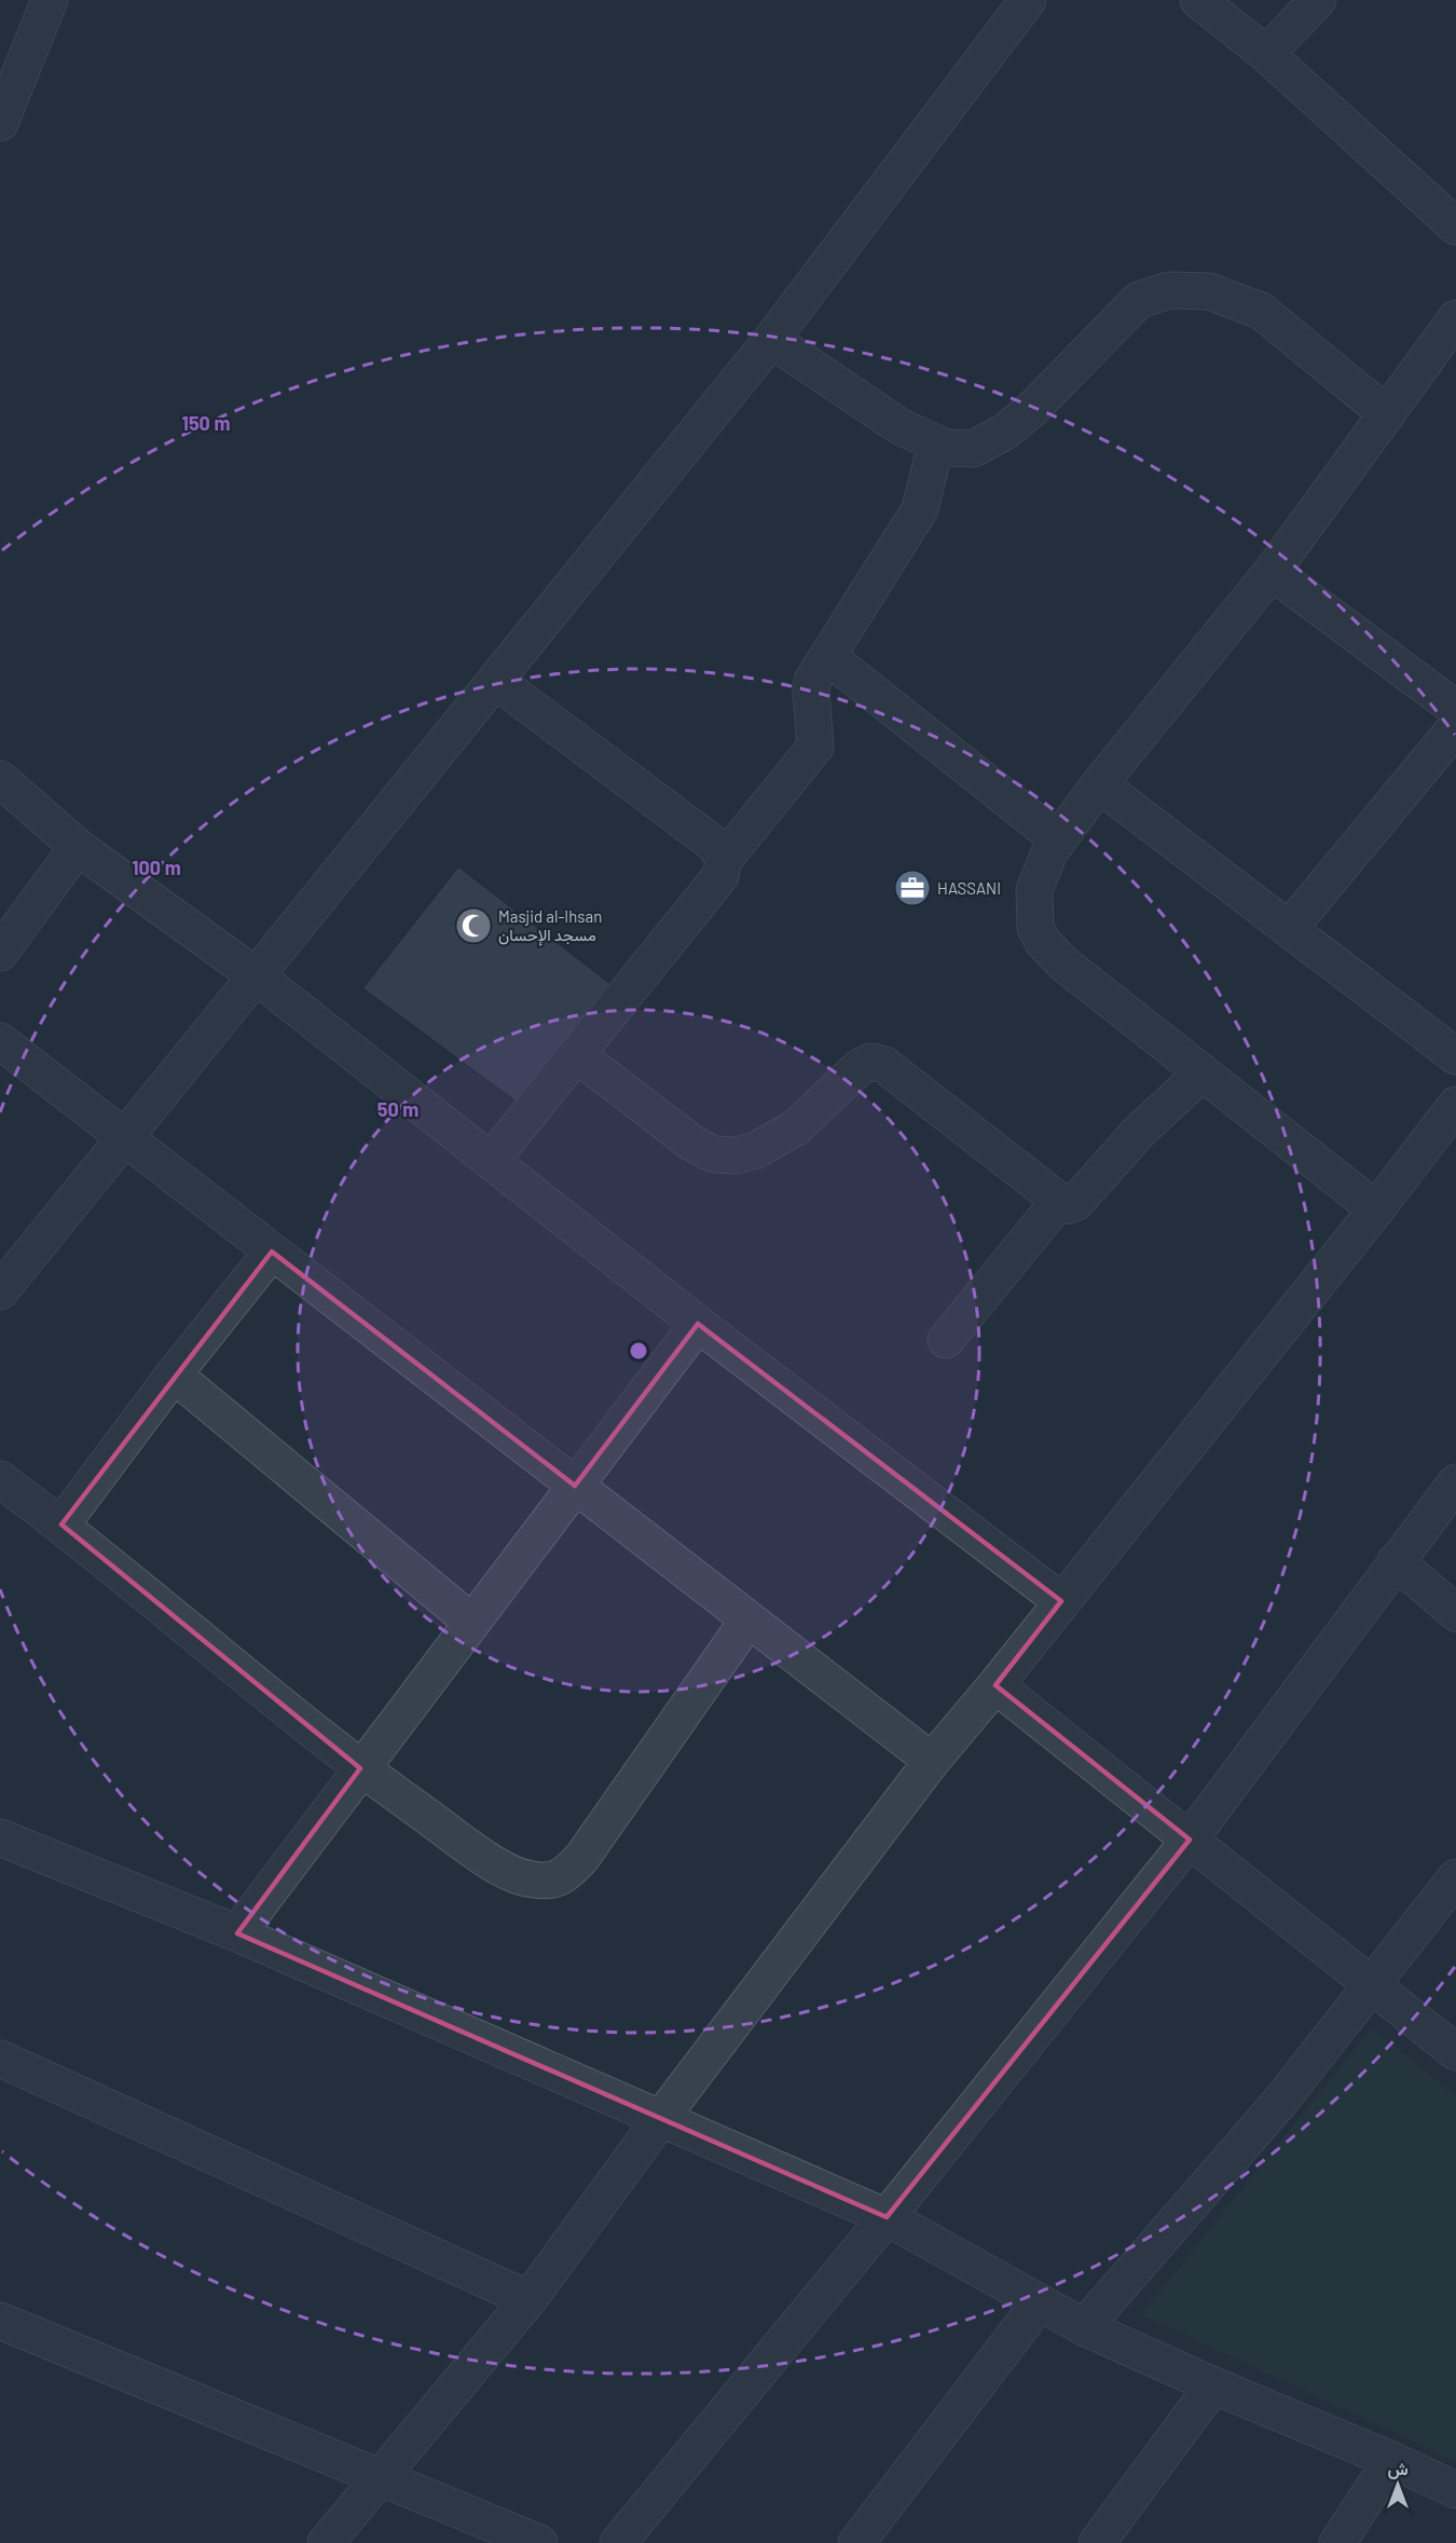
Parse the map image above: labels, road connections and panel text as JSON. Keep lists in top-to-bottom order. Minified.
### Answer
{"places":{"office":["HASSANI"],"mosque":["Masjid al-Ihsan مسجد الإحسان"]},"north":"top","rings":["150 m","100 m","50 m"]}
